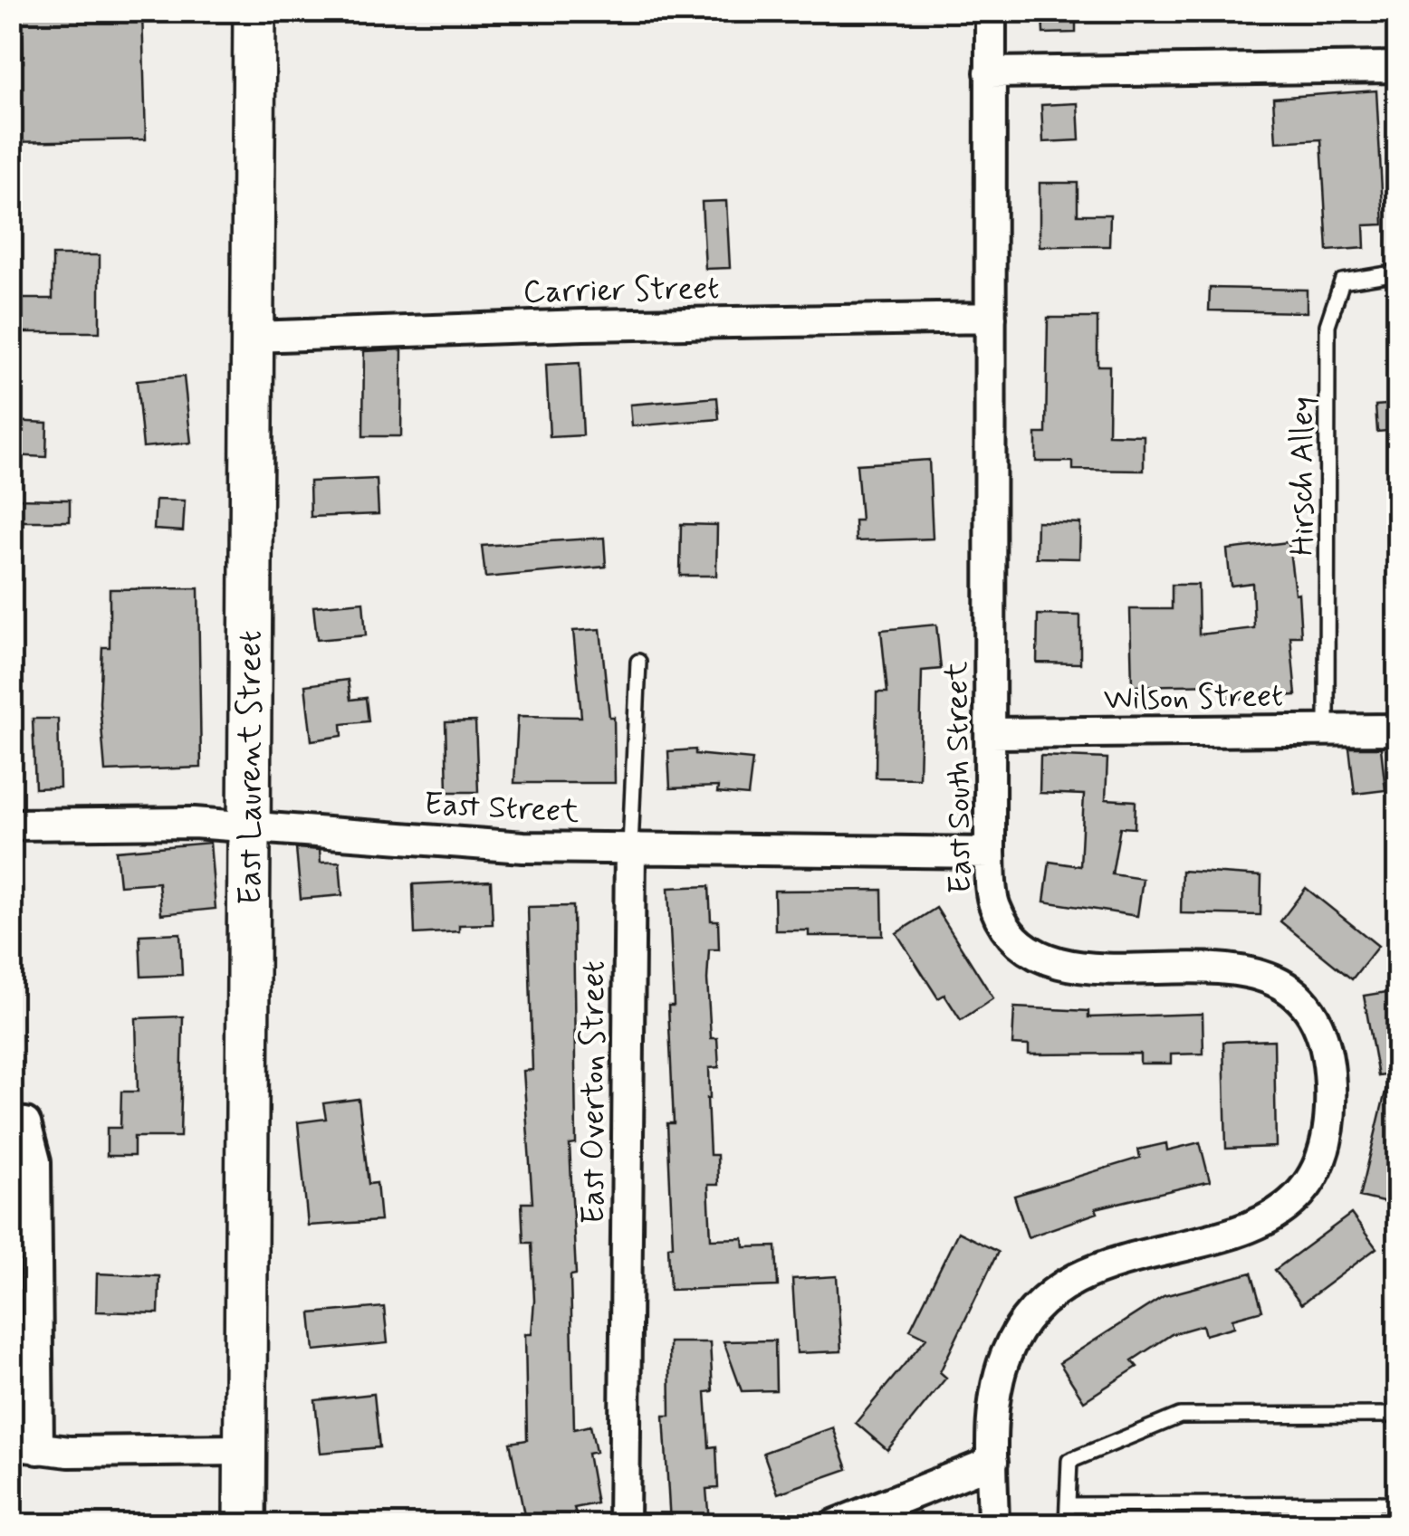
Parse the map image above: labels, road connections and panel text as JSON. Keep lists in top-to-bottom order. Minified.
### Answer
{"streets":{"street":["Carrier Street","Wilson Street","East Laurent Street","East South Street","East Street","East Overton Street"],"lane":["Hirsch Alley"]},"crossings":[["Carrier Street","East Laurent Street"],["Carrier Street","East South Street"],["Hirsch Alley","Wilson Street"],["Wilson Street","East South Street"],["East Laurent Street","East Street"],["East South Street","East Street"],["East Street","East Overton Street"]]}
